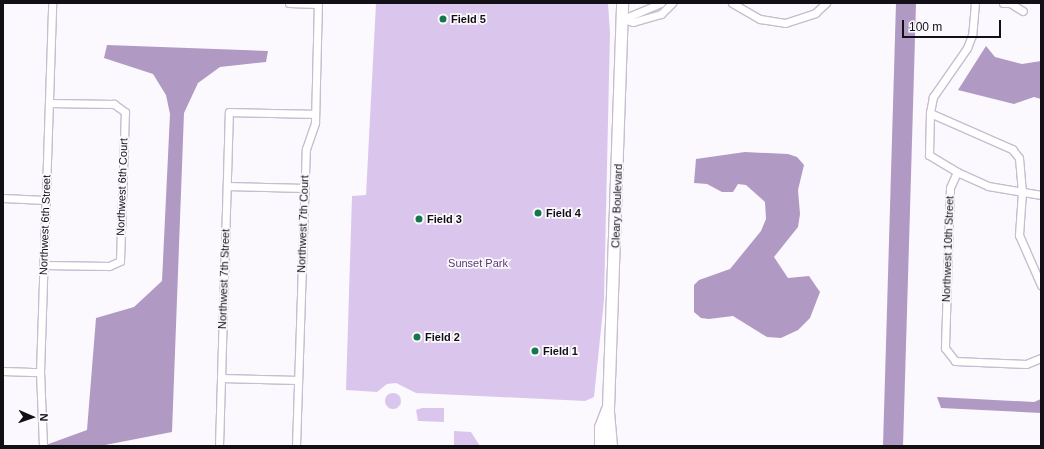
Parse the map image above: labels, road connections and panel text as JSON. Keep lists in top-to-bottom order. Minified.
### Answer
{"streets":{"street":["Northwest 6th Court","Cleary Boulevard","Northwest 7th Court","Northwest 6th Street","Northwest 10th Street","Northwest 7th Street"]},"crossings":[["Northwest 6th Court","Northwest 6th Street"],["Northwest 7th Court","Northwest 7th Street"]],"parks":["Sunset Park"],"places":["Field 5","Field 4","Field 3","Field 2","Field 1"],"scale_bar":"100 m","north":"right"}
